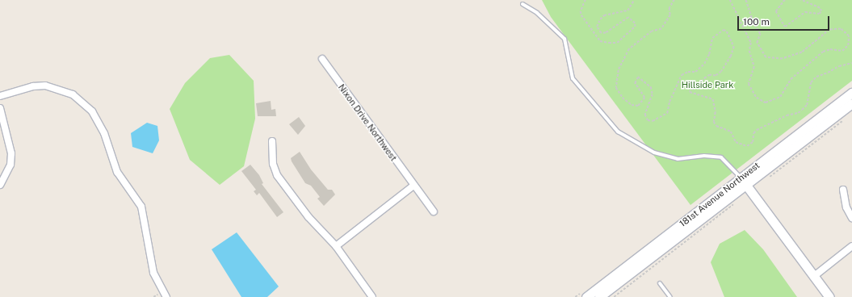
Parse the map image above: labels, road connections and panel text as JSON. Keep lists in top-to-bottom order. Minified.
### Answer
{"streets":{"main road":["181st Avenue Northwest"],"street":["Nixon Drive Northwest"]},"parks":["Hillside Park"],"scale_bar":"100 m"}
